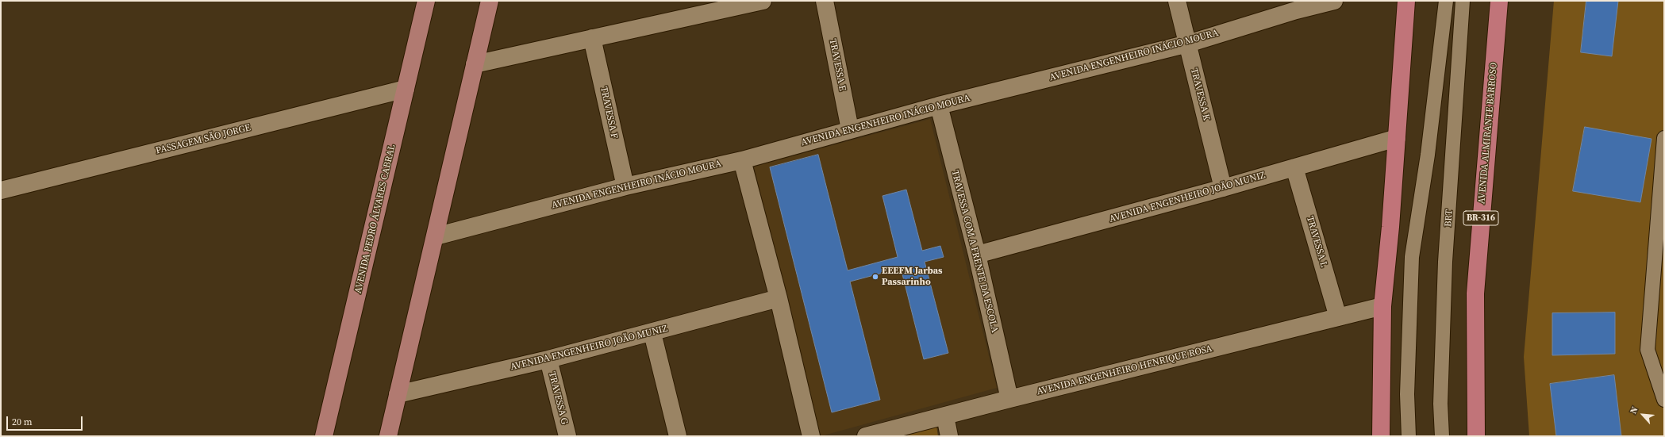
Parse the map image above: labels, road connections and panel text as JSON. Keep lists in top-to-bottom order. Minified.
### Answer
{"streets":{"highway":["AVENIDA ALMIRANTE BARROSO","BR-316"],"main road":["AVENIDA PEDRO ÁLVARES CABRAL"],"street":["AVENIDA ENGENHEIRO INÁCIO MOURA","TRAVESSA E","TRAVESSA K","TRAVESSA F","PASSAGEM SÃO JORGE","AVENIDA ENGENHEIRO JOÃO MUNIZ","TRAVESSA L","TRAVESSA COM A FRENTE DA ESCOLA","AVENIDA ENGENHEIRO HENRIQUE ROSA","TRAVESSA G"],"lane":["BRT"]},"crossings":[["AVENIDA ENGENHEIRO INÁCIO MOURA","TRAVESSA E"],["AVENIDA ENGENHEIRO INÁCIO MOURA","TRAVESSA K"],["AVENIDA ENGENHEIRO INÁCIO MOURA","TRAVESSA F"],["AVENIDA ENGENHEIRO INÁCIO MOURA","TRAVESSA COM A FRENTE DA ESCOLA"],["TRAVESSA K","AVENIDA ENGENHEIRO JOÃO MUNIZ"],["PASSAGEM SÃO JORGE","AVENIDA PEDRO ÁLVARES CABRAL"],["AVENIDA ENGENHEIRO JOÃO MUNIZ","TRAVESSA L"],["AVENIDA ENGENHEIRO JOÃO MUNIZ","TRAVESSA COM A FRENTE DA ESCOLA"],["AVENIDA ENGENHEIRO JOÃO MUNIZ","TRAVESSA G"],["TRAVESSA L","AVENIDA ENGENHEIRO HENRIQUE ROSA"],["TRAVESSA COM A FRENTE DA ESCOLA","AVENIDA ENGENHEIRO HENRIQUE ROSA"]],"places":["EEEFM Jarbas Passarinho"],"scale_bar":"20 m","north":"top left"}
